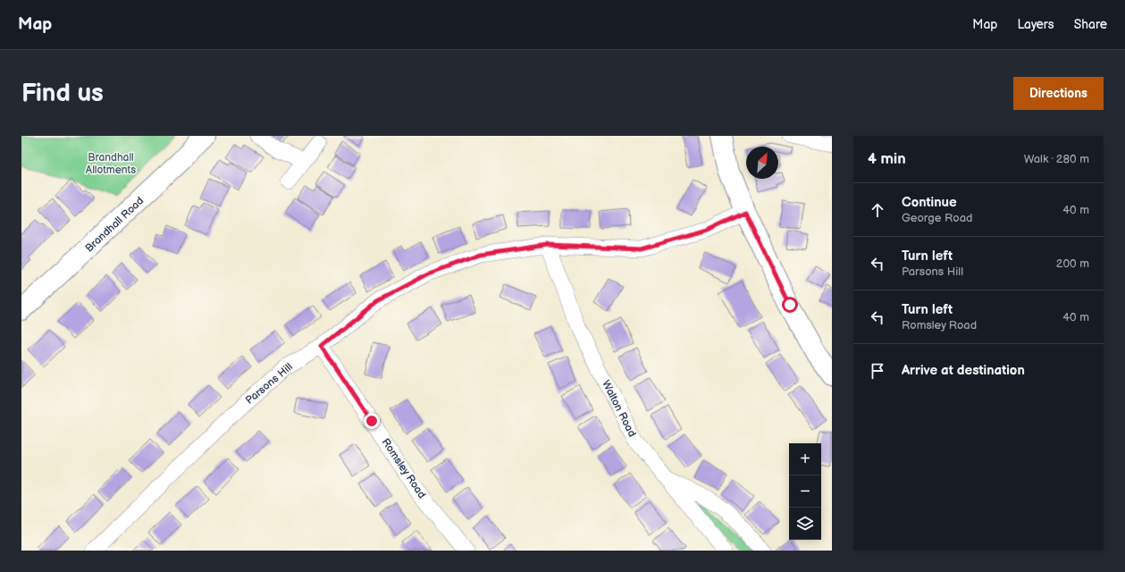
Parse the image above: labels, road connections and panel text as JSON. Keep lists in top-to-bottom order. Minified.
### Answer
{"streets":{"street":["Brandhall Road","Parsons Hill","Walton Road","Romsley Road"]},"crossings":[["Parsons Hill","Walton Road"],["Parsons Hill","Romsley Road"]],"parks":["Brandhall Allotments"],"north":"top right","page":{"header":"Map","nav":["Map","Layers","Share"],"buttons":"Directions","title":"Find us","heading":["4 min","Walk · 280 m"],"list":[["Continue","George Road","40 m"],["Turn left","Parsons Hill","200 m"],["Turn left","Romsley Road","40 m"],"Arrive at destination"],"map_buttons":["+","−"]}}
